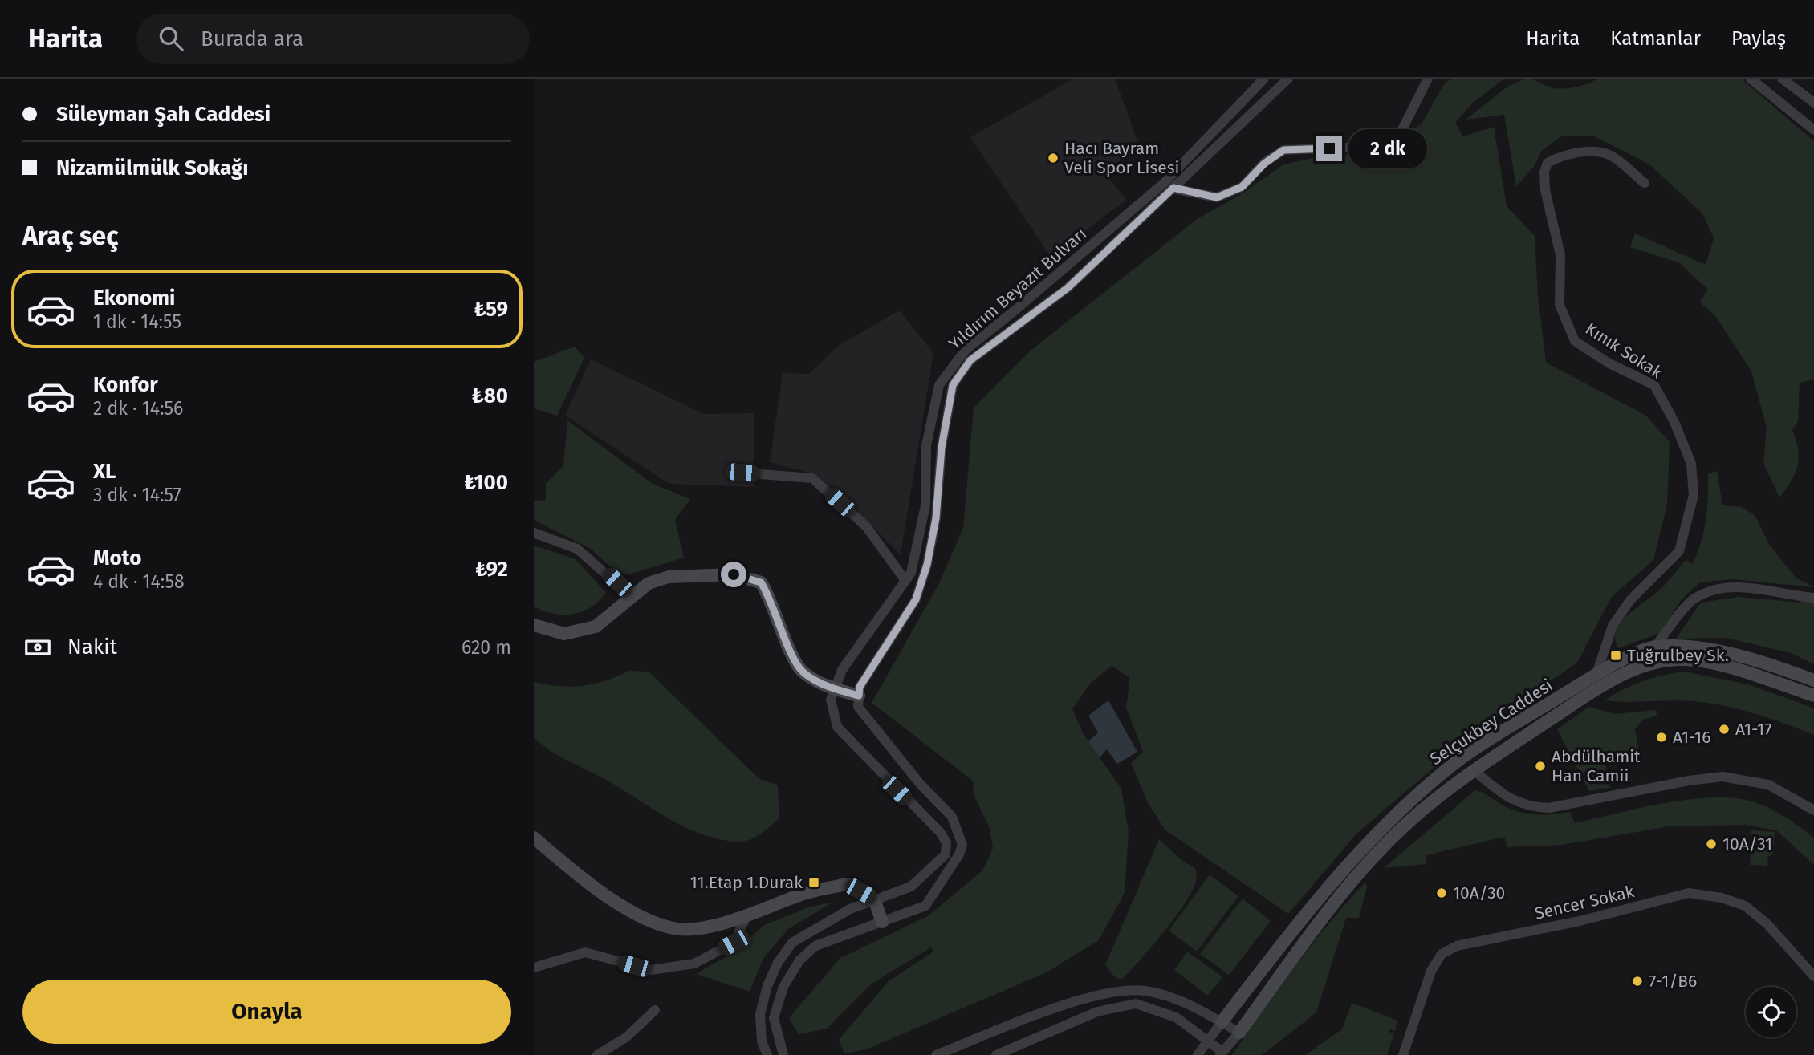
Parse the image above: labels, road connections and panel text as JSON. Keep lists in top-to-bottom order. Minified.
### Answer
{"streets":{"street":["Yıldırım Beyazıt Bulvarı","Kınık Sokak","Selçukbey Caddesi","Sencer Sokak"]},"crossings":[["Kınık Sokak","Selçukbey Caddesi"]],"places":{"other":["Hacı Bayram Veli Spor Lisesi","A1-17","A1-16","Abdülhamit Han Camii","10A/31","10A/30","7-1/B6"],"transit":["Tuğrulbey Sk.","11.Etap 1.Durak"]},"page":{"header":"Harita","search":"Burada ara","nav":["Harita","Katmanlar","Paylaş"],"banner":["Süleyman Şah Caddesi","Nizamülmülk Sokağı"],"bubble":"2 dk","heading":"Araç seç","list":[{"name":"Ekonomi","note":"1 dk · 14:55","value":"₺59"},{"name":"Konfor","note":"2 dk · 14:56","value":"₺80"},{"name":"XL","note":"3 dk · 14:57","value":"₺100"},{"name":"Moto","note":"4 dk · 14:58","value":"₺92"}],"pay":["Nakit","620 m"],"buttons":"Onayla"}}
